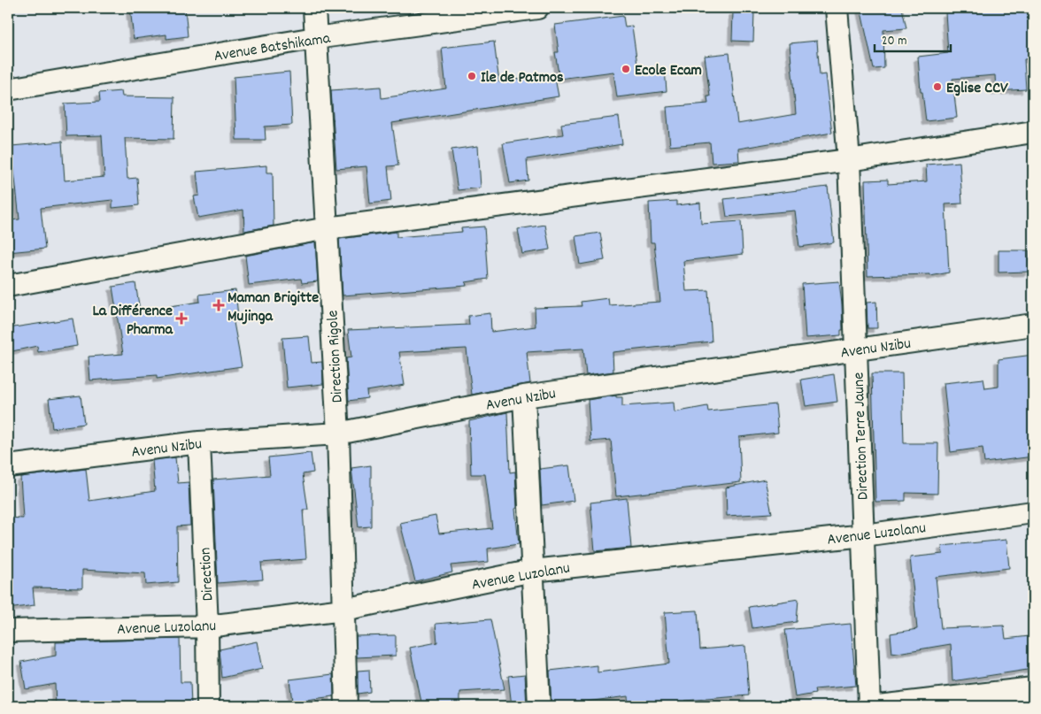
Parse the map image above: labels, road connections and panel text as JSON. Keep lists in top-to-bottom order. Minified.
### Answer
{"streets":{"street":["Avenue Batshikama","Avenu Nzibu","Direction Rigole","Direction Terre Jaune","Avenue Luzolanu","Direction"]},"crossings":[["Avenue Batshikama","Direction Rigole"],["Avenu Nzibu","Direction Rigole"],["Avenu Nzibu","Direction Terre Jaune"],["Avenu Nzibu","Direction"],["Direction Rigole","Avenue Luzolanu"],["Direction Terre Jaune","Avenue Luzolanu"],["Avenue Luzolanu","Direction"]],"places":{"other":["Ecole Ecam","Ile de Patmos","Eglise CCV"],"health":["Maman Brigitte Mujinga","La Différence Pharma"]},"scale_bar":"20 m"}
